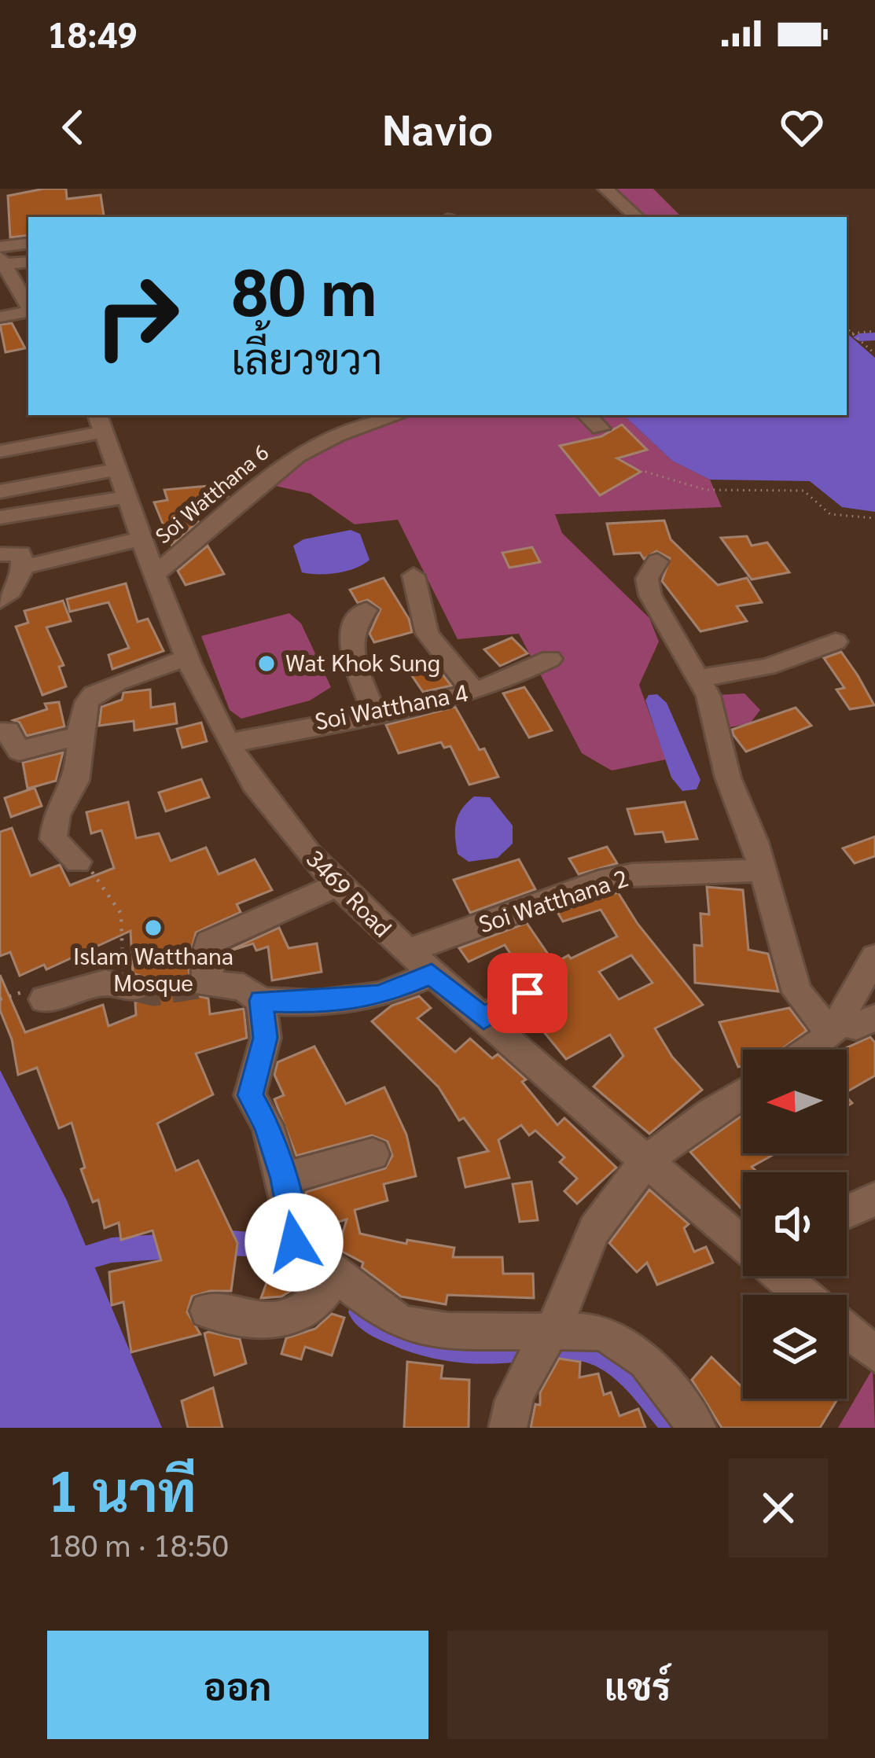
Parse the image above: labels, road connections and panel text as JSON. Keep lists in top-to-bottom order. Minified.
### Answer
{"streets":{"street":["Soi Watthana 6","Soi Watthana 4","3469 Road","Soi Watthana 2"]},"crossings":[["Soi Watthana 6","3469 Road"],["Soi Watthana 4","3469 Road"],["3469 Road","Soi Watthana 2"]],"places":["Wat Khok Sung","Islam Watthana Mosque"],"north":"left","page":{"status":"18:49","header":"Navio","turn":["80 m","เลี้ยวขวา"],"heading":["1 นาที","180 m · 18:50"],"buttons":["ออก","แชร์"]}}
